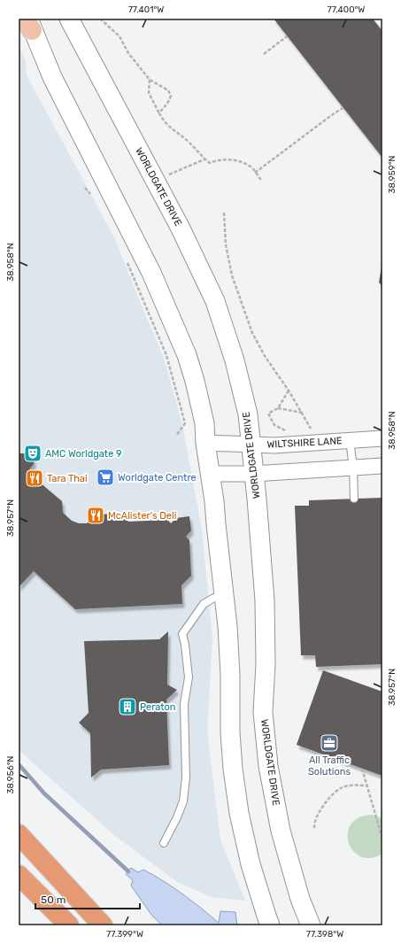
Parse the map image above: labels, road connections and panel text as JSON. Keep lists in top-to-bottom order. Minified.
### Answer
{"streets":{"street":["WORLDGATE DRIVE","WILTSHIRE LANE"]},"crossings":[["WORLDGATE DRIVE","WILTSHIRE LANE"]],"places":{"theatre":["AMC Worldgate 9"],"supermarket":["Worldgate Centre"],"restaurant":["Tara Thai","McAlister's Deli"],"building":["Peraton"],"office":["All Traffic Solutions"]},"scale_bar":"50 m","coordinates":["77.401°W","77.400°W","38.959°N","38.958°N","38.957°N","38.956°N","77.399°W","77.398°W"]}
